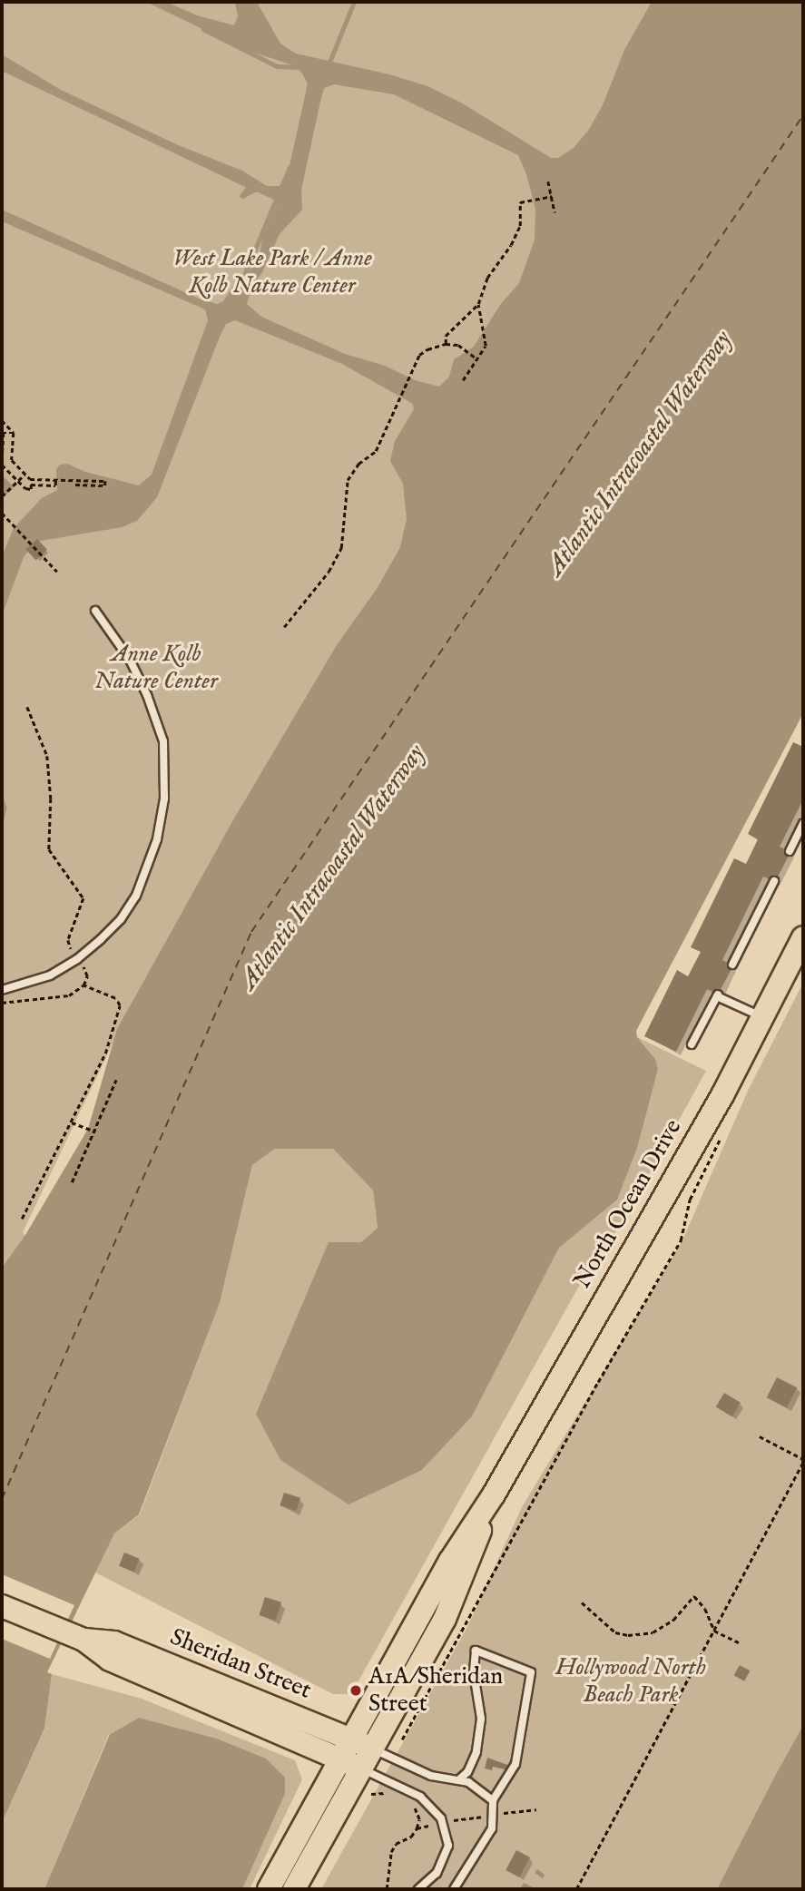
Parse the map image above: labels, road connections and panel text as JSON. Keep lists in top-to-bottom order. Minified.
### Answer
{"streets":{"main road":["North Ocean Drive","Sheridan Street"]},"crossings":[["North Ocean Drive","Sheridan Street"]],"water":["Atlantic Intracoastal Waterway"],"parks":["West Lake Park / Anne Kolb Nature Center","Anne Kolb Nature Center","Hollywood North Beach Park"],"places":["A1A/Sheridan Street"]}
